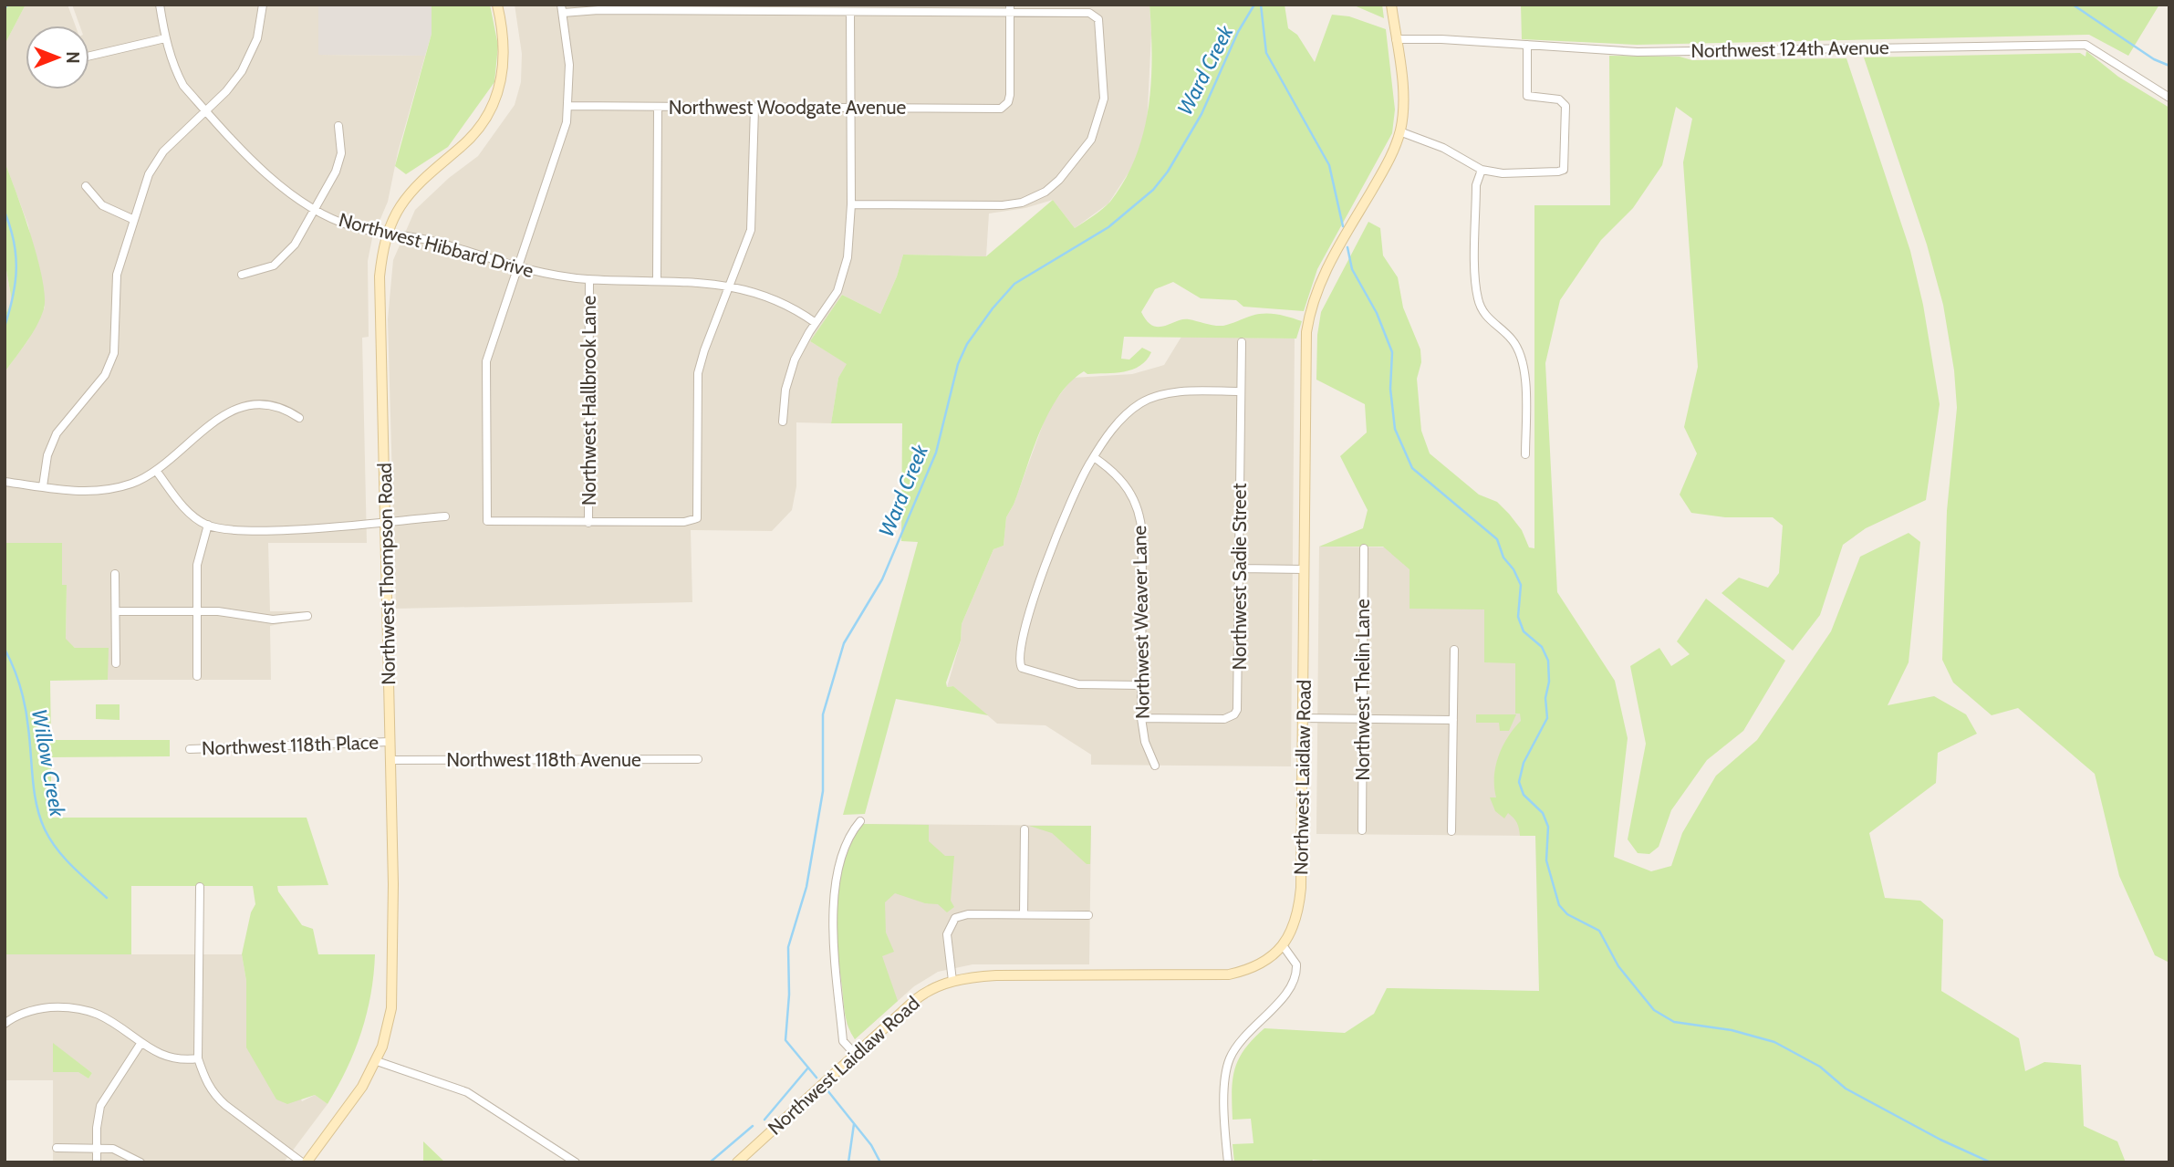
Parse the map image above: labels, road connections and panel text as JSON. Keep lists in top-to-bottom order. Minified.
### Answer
{"streets":{"street":["Northwest 124th Avenue","Northwest Woodgate Avenue","Northwest Hibbard Drive","Northwest Hallbrook Lane","Northwest Thompson Road","Northwest Sadie Street","Northwest Weaver Lane","Northwest Thelin Lane","Northwest 118th Place","Northwest 118th Avenue","Northwest Laidlaw Road"]},"crossings":[["Northwest 124th Avenue","Northwest Laidlaw Road"],["Northwest Hibbard Drive","Northwest Hallbrook Lane"],["Northwest Hibbard Drive","Northwest Thompson Road"],["Northwest Thompson Road","Northwest 118th Place"],["Northwest Thompson Road","Northwest 118th Avenue"],["Northwest Sadie Street","Northwest Weaver Lane"]],"water":["Ward Creek","Willow Creek"],"north":"right"}
